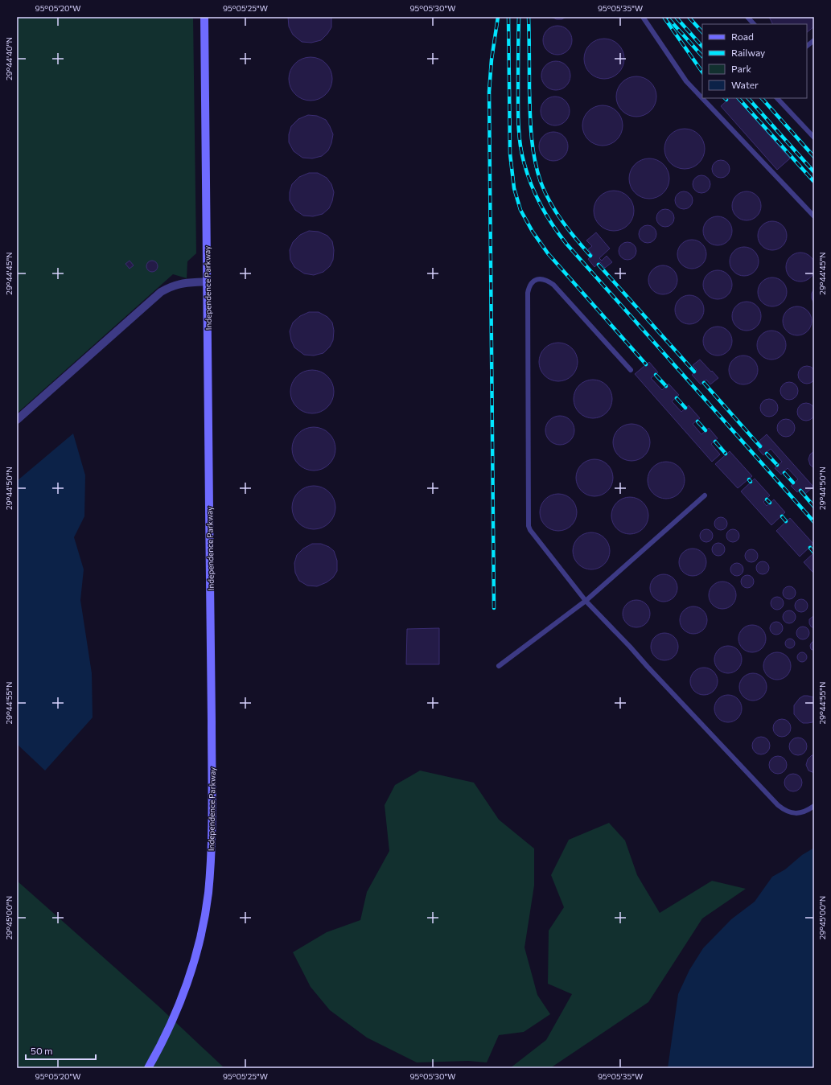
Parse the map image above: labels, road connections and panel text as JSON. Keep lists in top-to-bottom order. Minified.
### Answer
{"streets":{"main road":["Independence Parkway"]},"legend":["Road","Railway","Park","Water"],"scale_bar":"50 m","coordinates":["95°05'20\"W","95°05'25\"W","95°05'30\"W","95°05'35\"W","29°44'40\"N","29°44'45\"N","29°44'50\"N","29°44'55\"N","29°45'00\"N"]}
